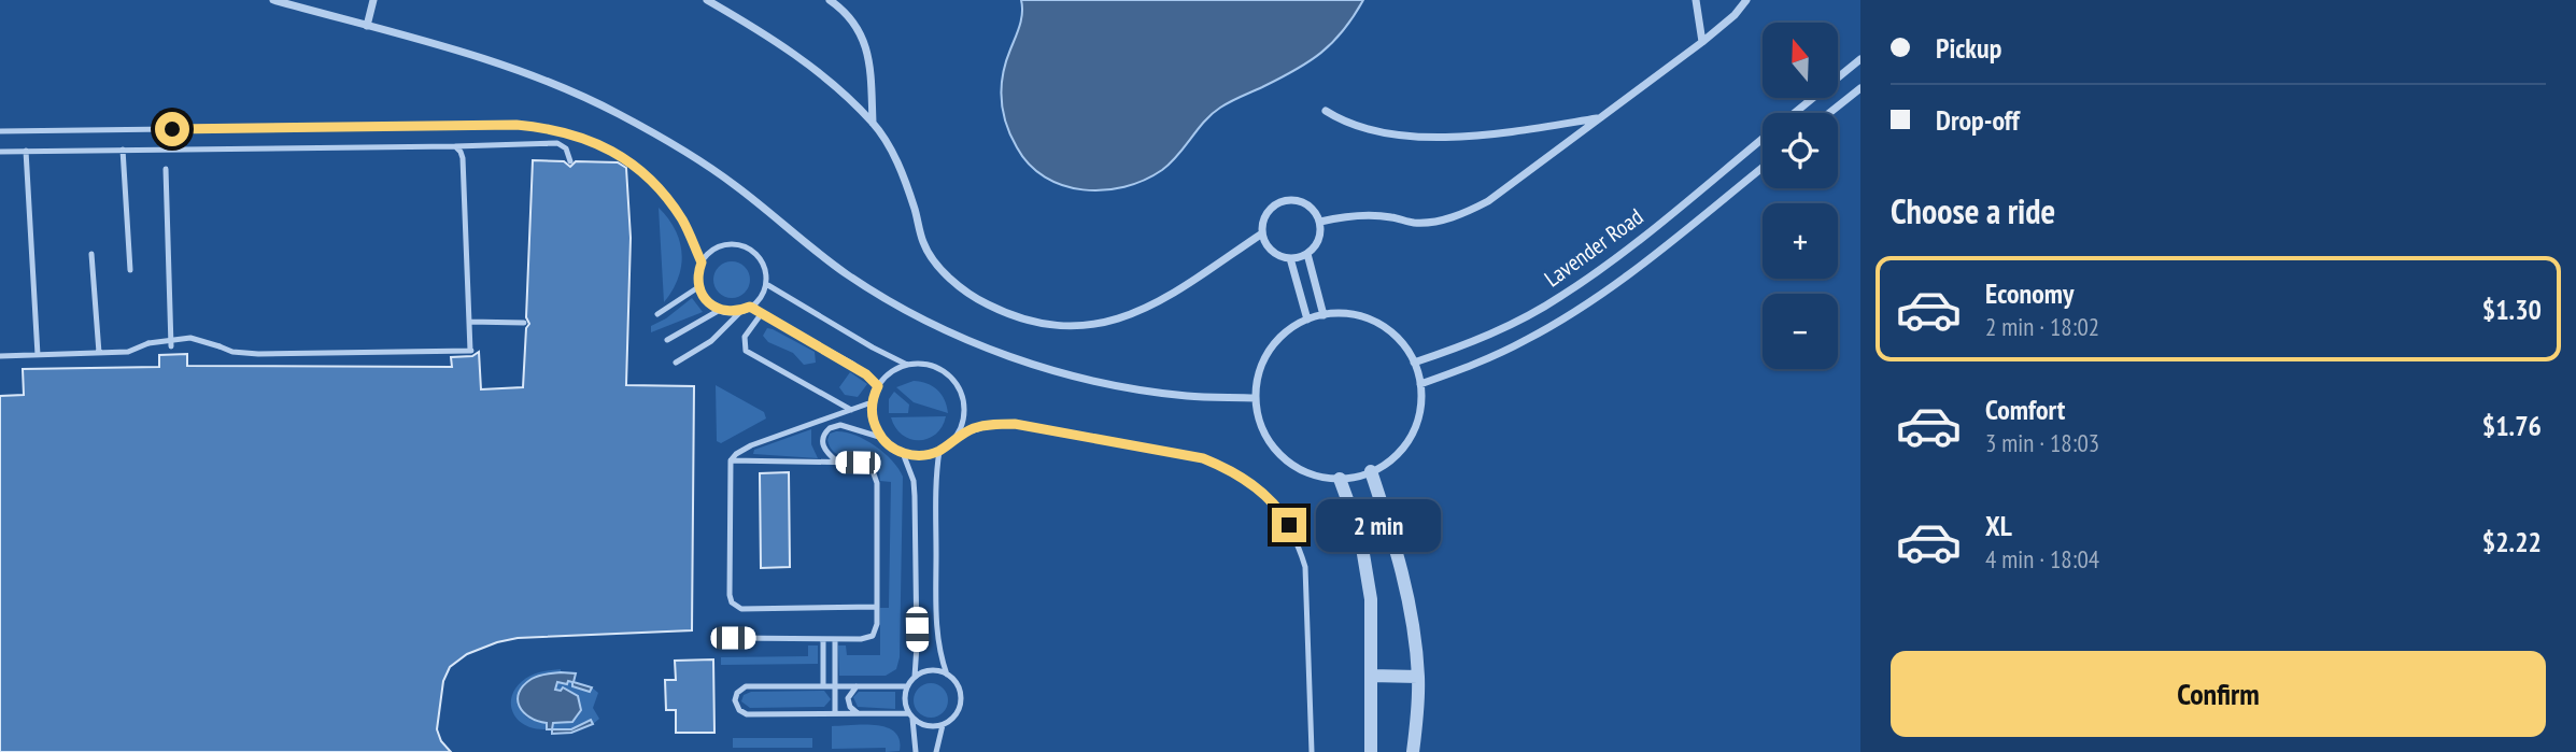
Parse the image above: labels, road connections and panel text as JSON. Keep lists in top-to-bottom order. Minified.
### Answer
{"streets":{"street":["Lavender Road"]},"north":"top","page":{"banner":["Pickup","Drop-off"],"map_buttons":["+","−"],"heading":"Choose a ride","list":[{"name":"Economy","note":"2 min · 18:02","value":"$1.30"},{"name":"Comfort","note":"3 min · 18:03","value":"$1.76"},{"name":"XL","note":"4 min · 18:04","value":"$2.22"}],"bubble":"2 min","buttons":"Confirm"}}
